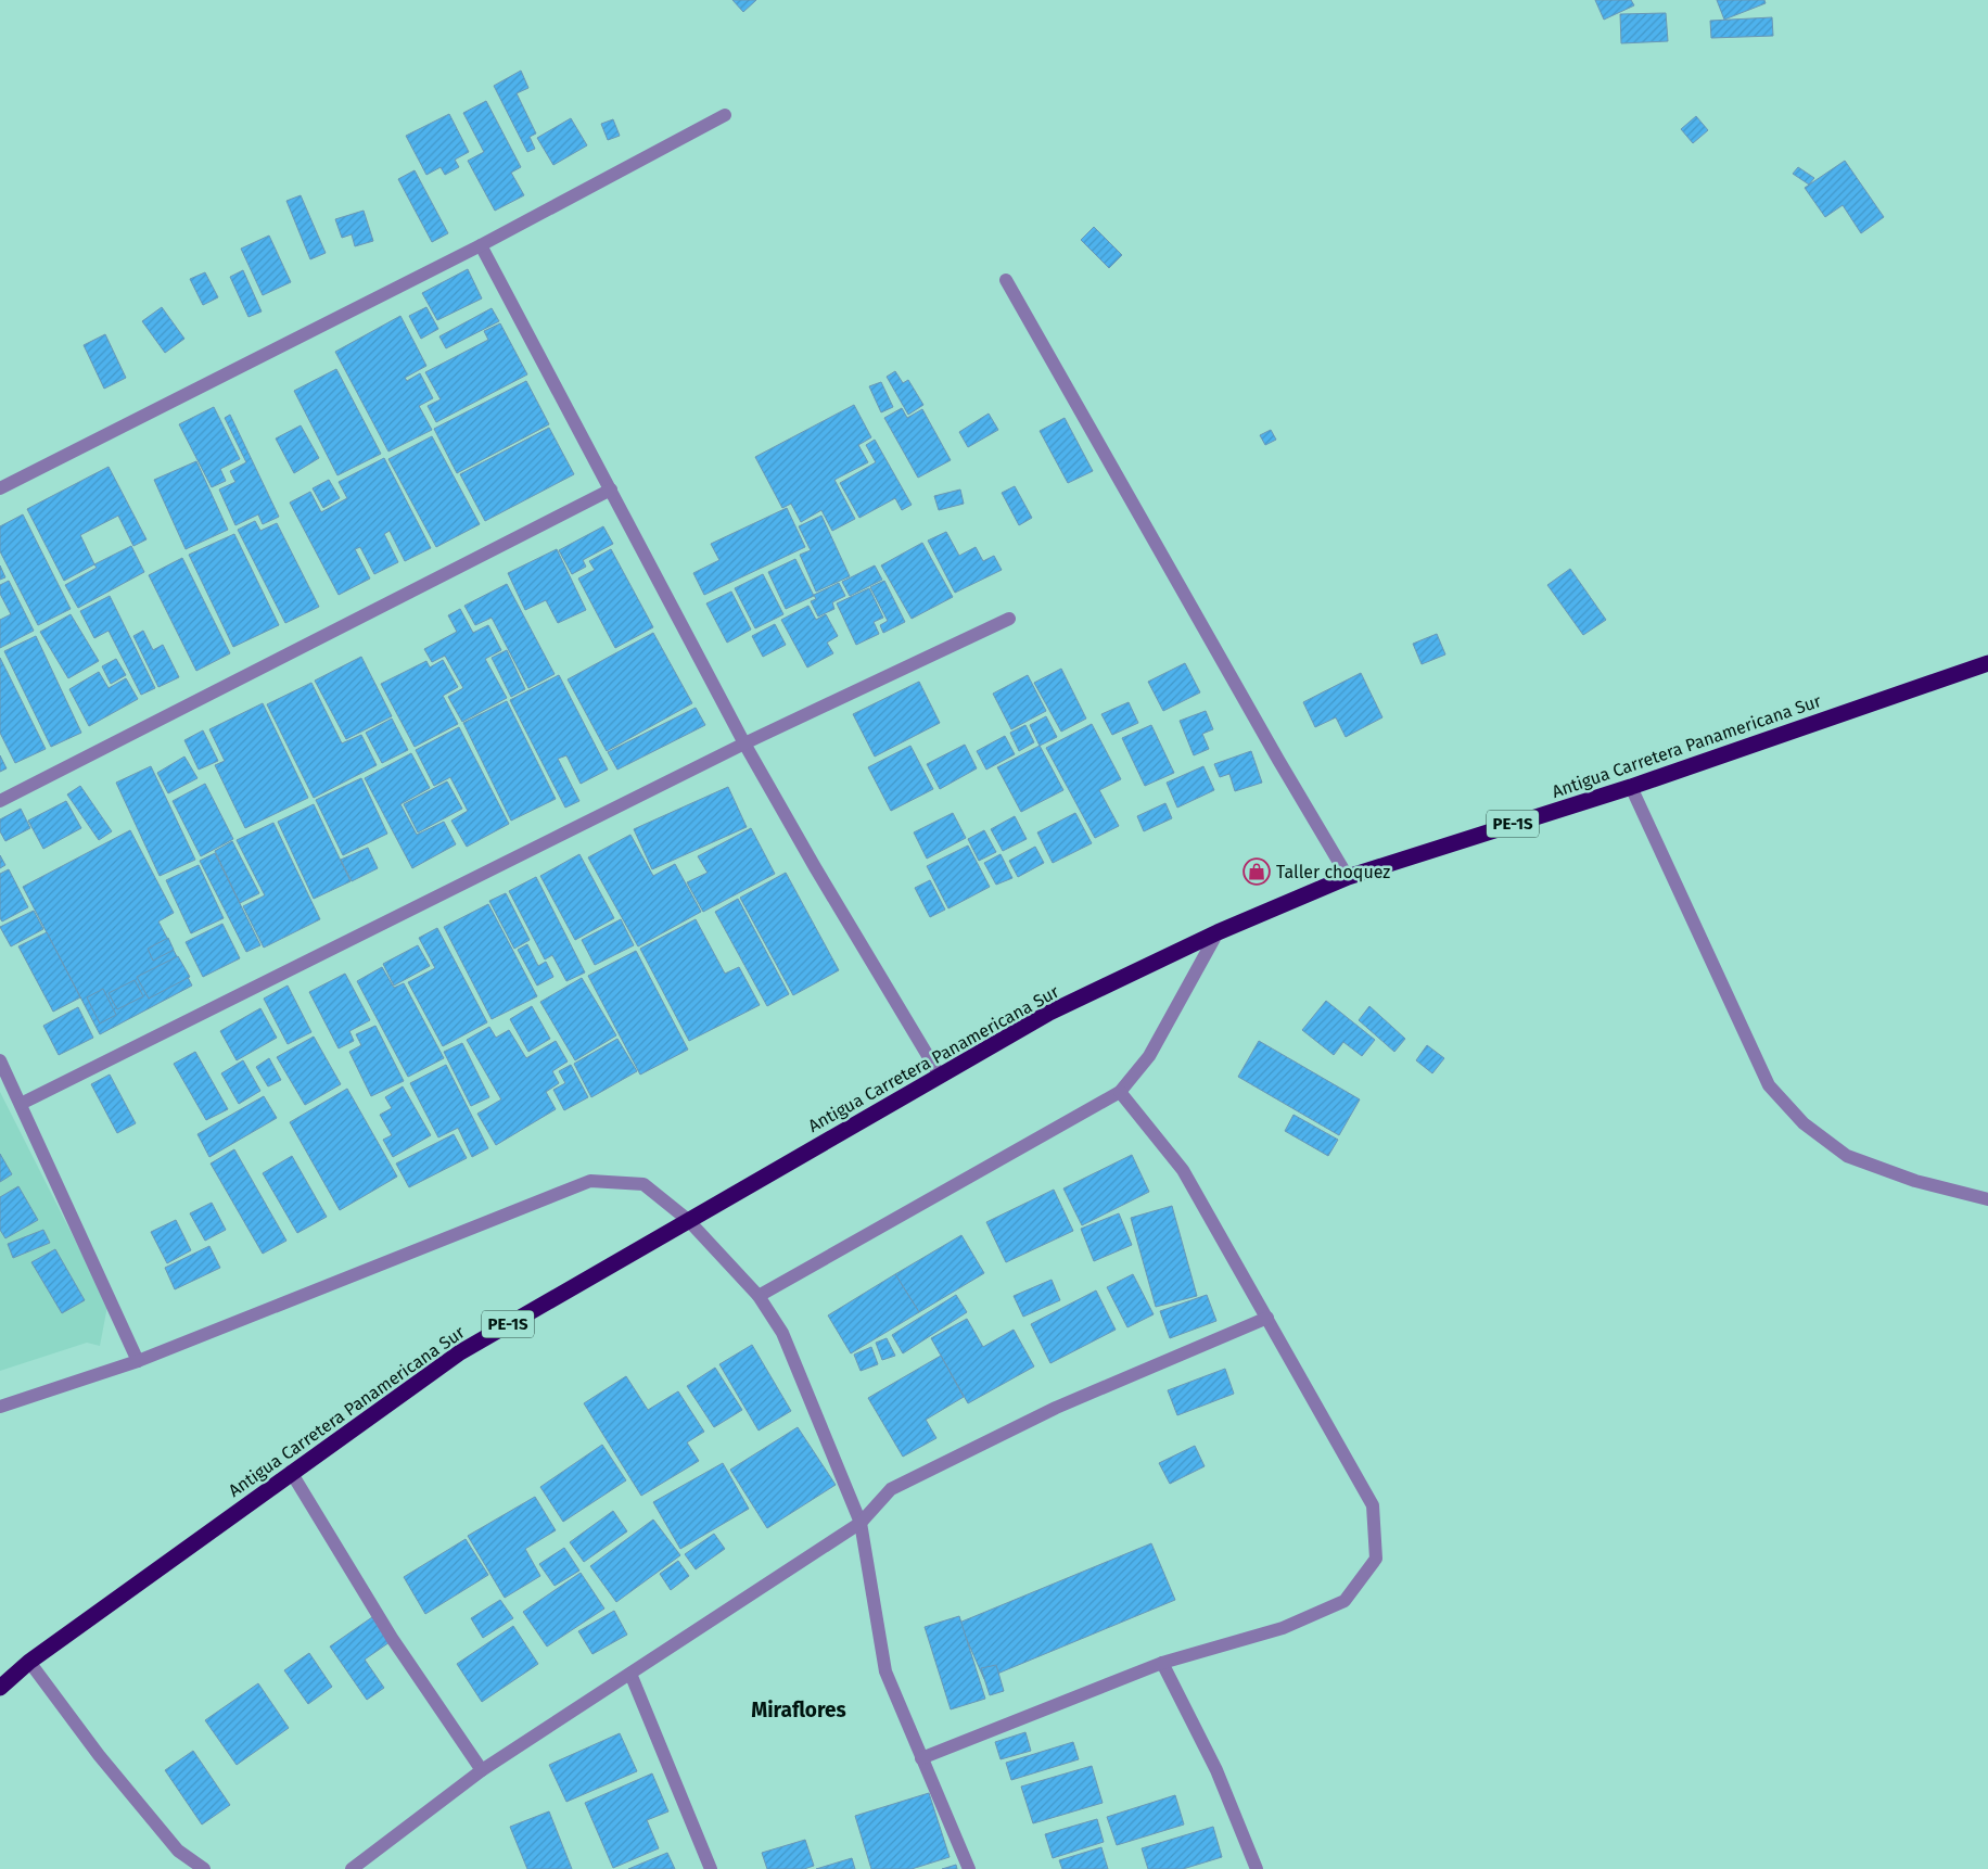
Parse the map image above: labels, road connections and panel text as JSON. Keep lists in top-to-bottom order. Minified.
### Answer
{"streets":{"highway":["Antigua Carretera Panamericana Sur","PE-1S"]},"districts":["Miraflores"],"places":{"shop":["Taller choquez"]}}
